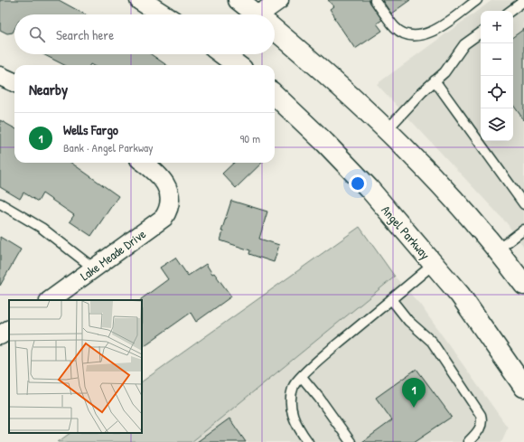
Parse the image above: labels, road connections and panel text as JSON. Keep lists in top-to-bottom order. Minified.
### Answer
{"streets":{"main road":["Angel Parkway"],"street":["Lake Meade Drive"]},"page":{"map_buttons":["+","−"],"search":"Search here","heading":"Nearby","list":[{"mark":"1","name":"Wells Fargo","note":"Bank · Angel Parkway","value":"90 m"}],"pins":"1"}}
